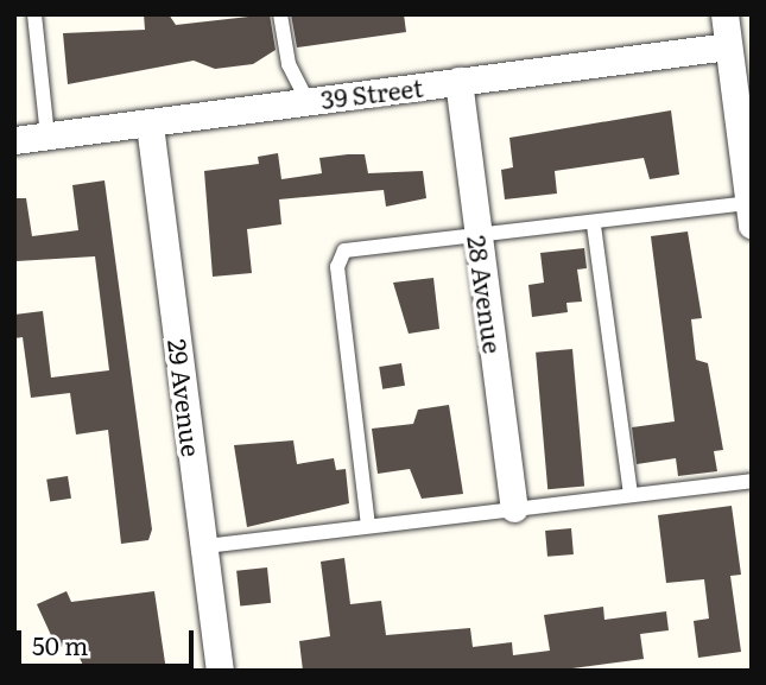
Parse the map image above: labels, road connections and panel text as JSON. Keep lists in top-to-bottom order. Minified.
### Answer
{"streets":{"street":["39 Street","28 Avenue","29 Avenue"]},"crossings":[["39 Street","28 Avenue"],["39 Street","29 Avenue"]],"scale_bar":"50 m"}
